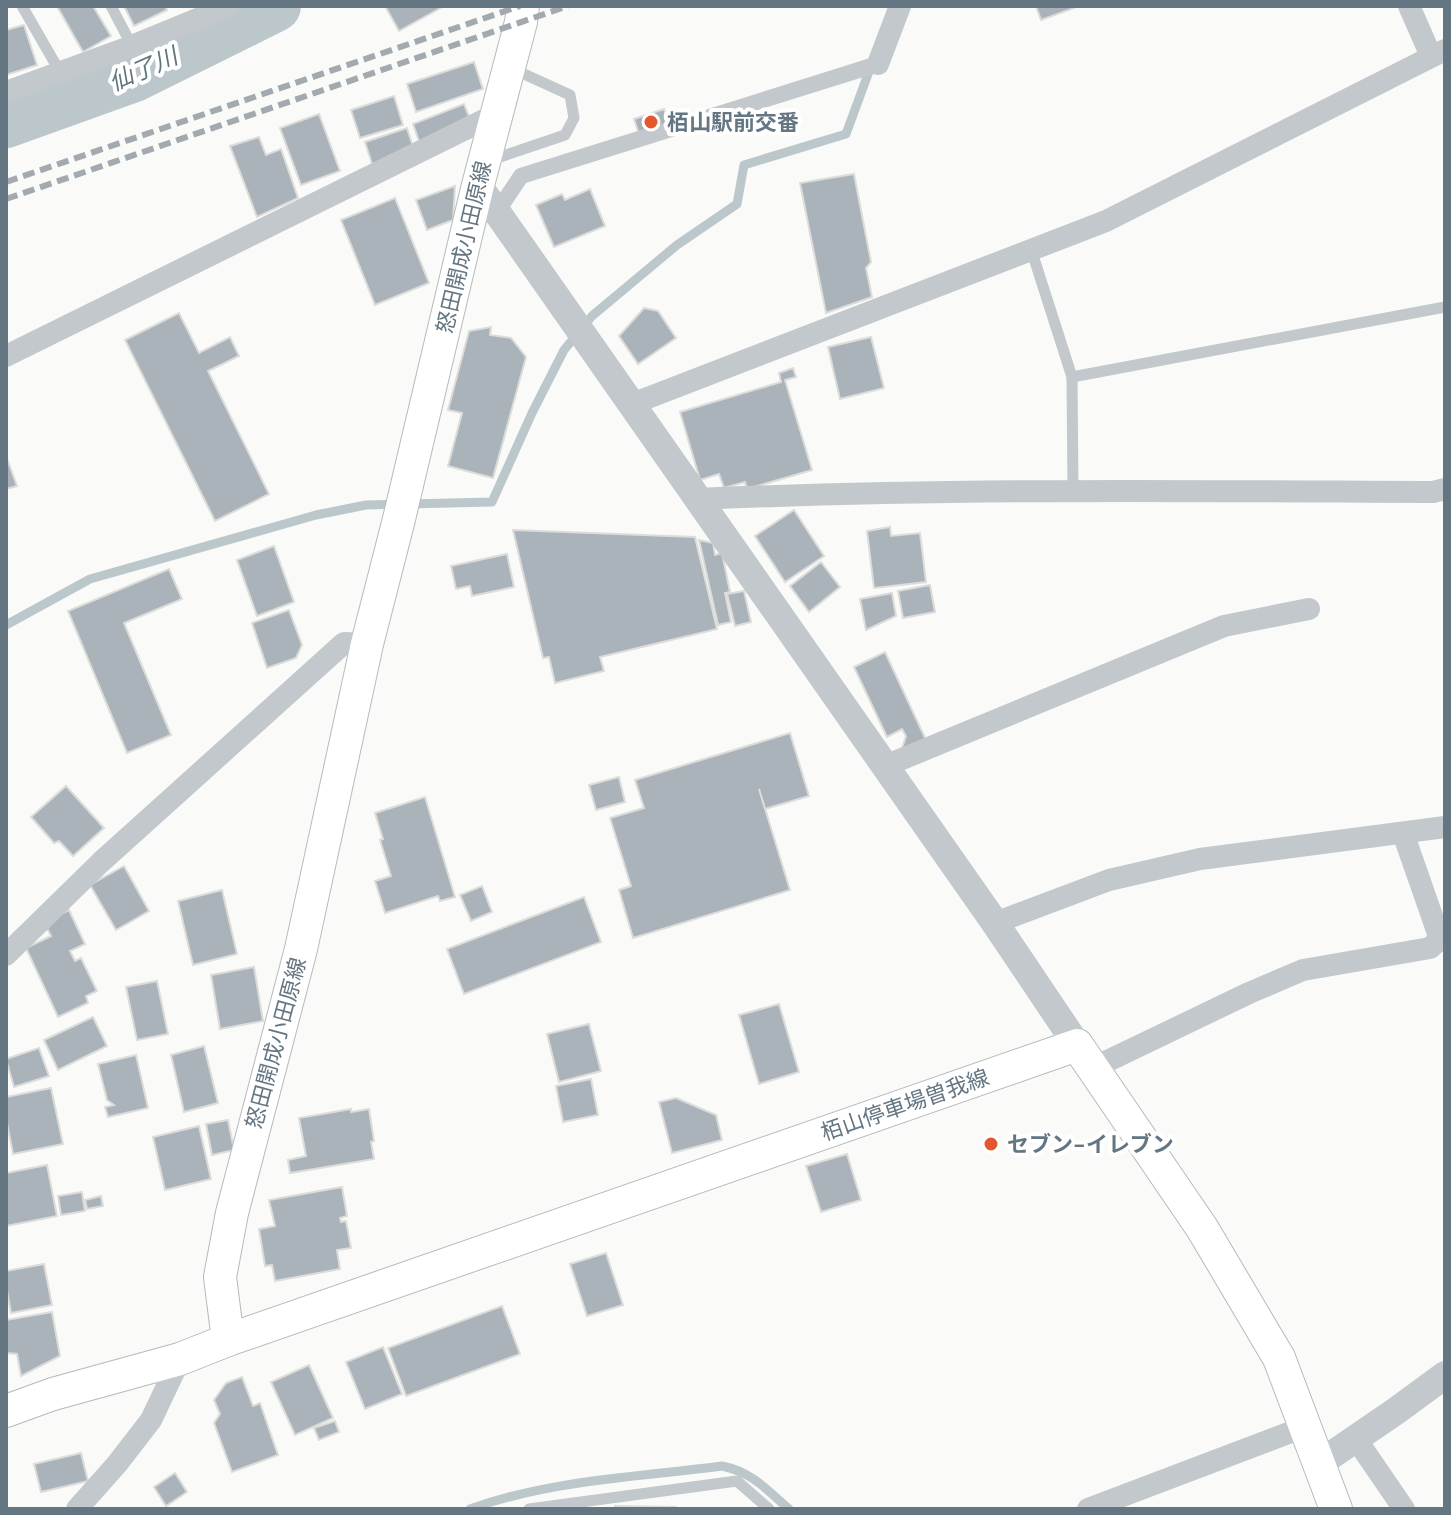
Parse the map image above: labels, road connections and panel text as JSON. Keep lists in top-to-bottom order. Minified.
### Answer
{"streets":{"main road":["怒田開成小田原線","栢山停車場曽我線"]},"crossings":[["怒田開成小田原線","栢山停車場曽我線"]],"water":["仙了川"],"places":["栢山駅前交番","セブン-イレブン"]}
